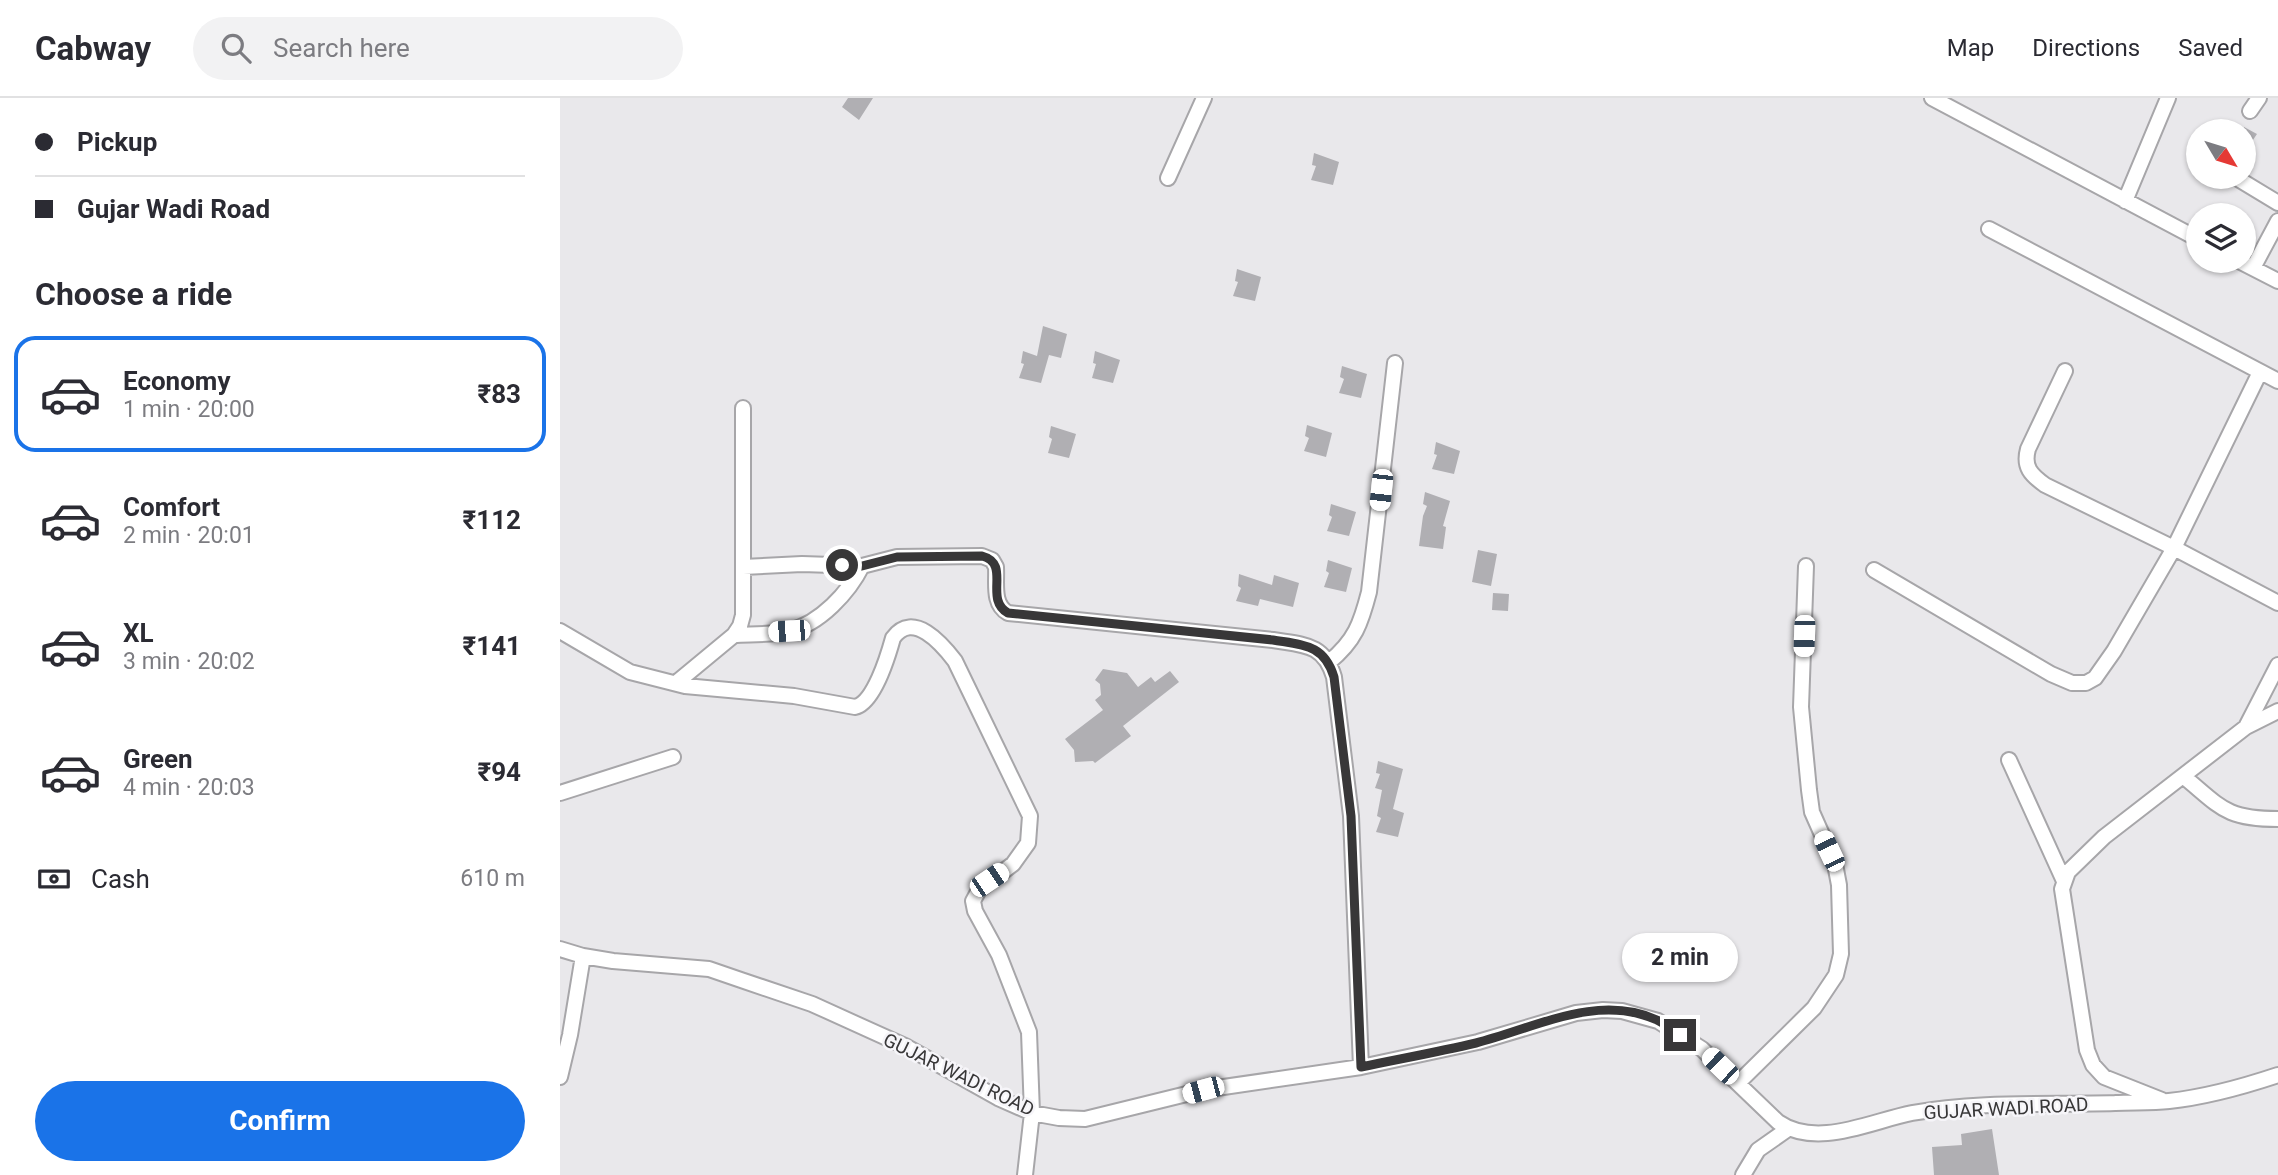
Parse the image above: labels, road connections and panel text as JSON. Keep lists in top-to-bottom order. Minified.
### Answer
{"streets":{"street":["GUJAR WADI ROAD"]},"north":"bottom right","page":{"header":"Cabway","search":"Search here","nav":["Map","Directions","Saved"],"banner":["Pickup","Gujar Wadi Road"],"heading":"Choose a ride","list":[{"name":"Economy","note":"1 min · 20:00","value":"₹83"},{"name":"Comfort","note":"2 min · 20:01","value":"₹112"},{"name":"XL","note":"3 min · 20:02","value":"₹141"},{"name":"Green","note":"4 min · 20:03","value":"₹94"}],"pay":["Cash","610 m"],"bubble":"2 min","buttons":"Confirm"}}
